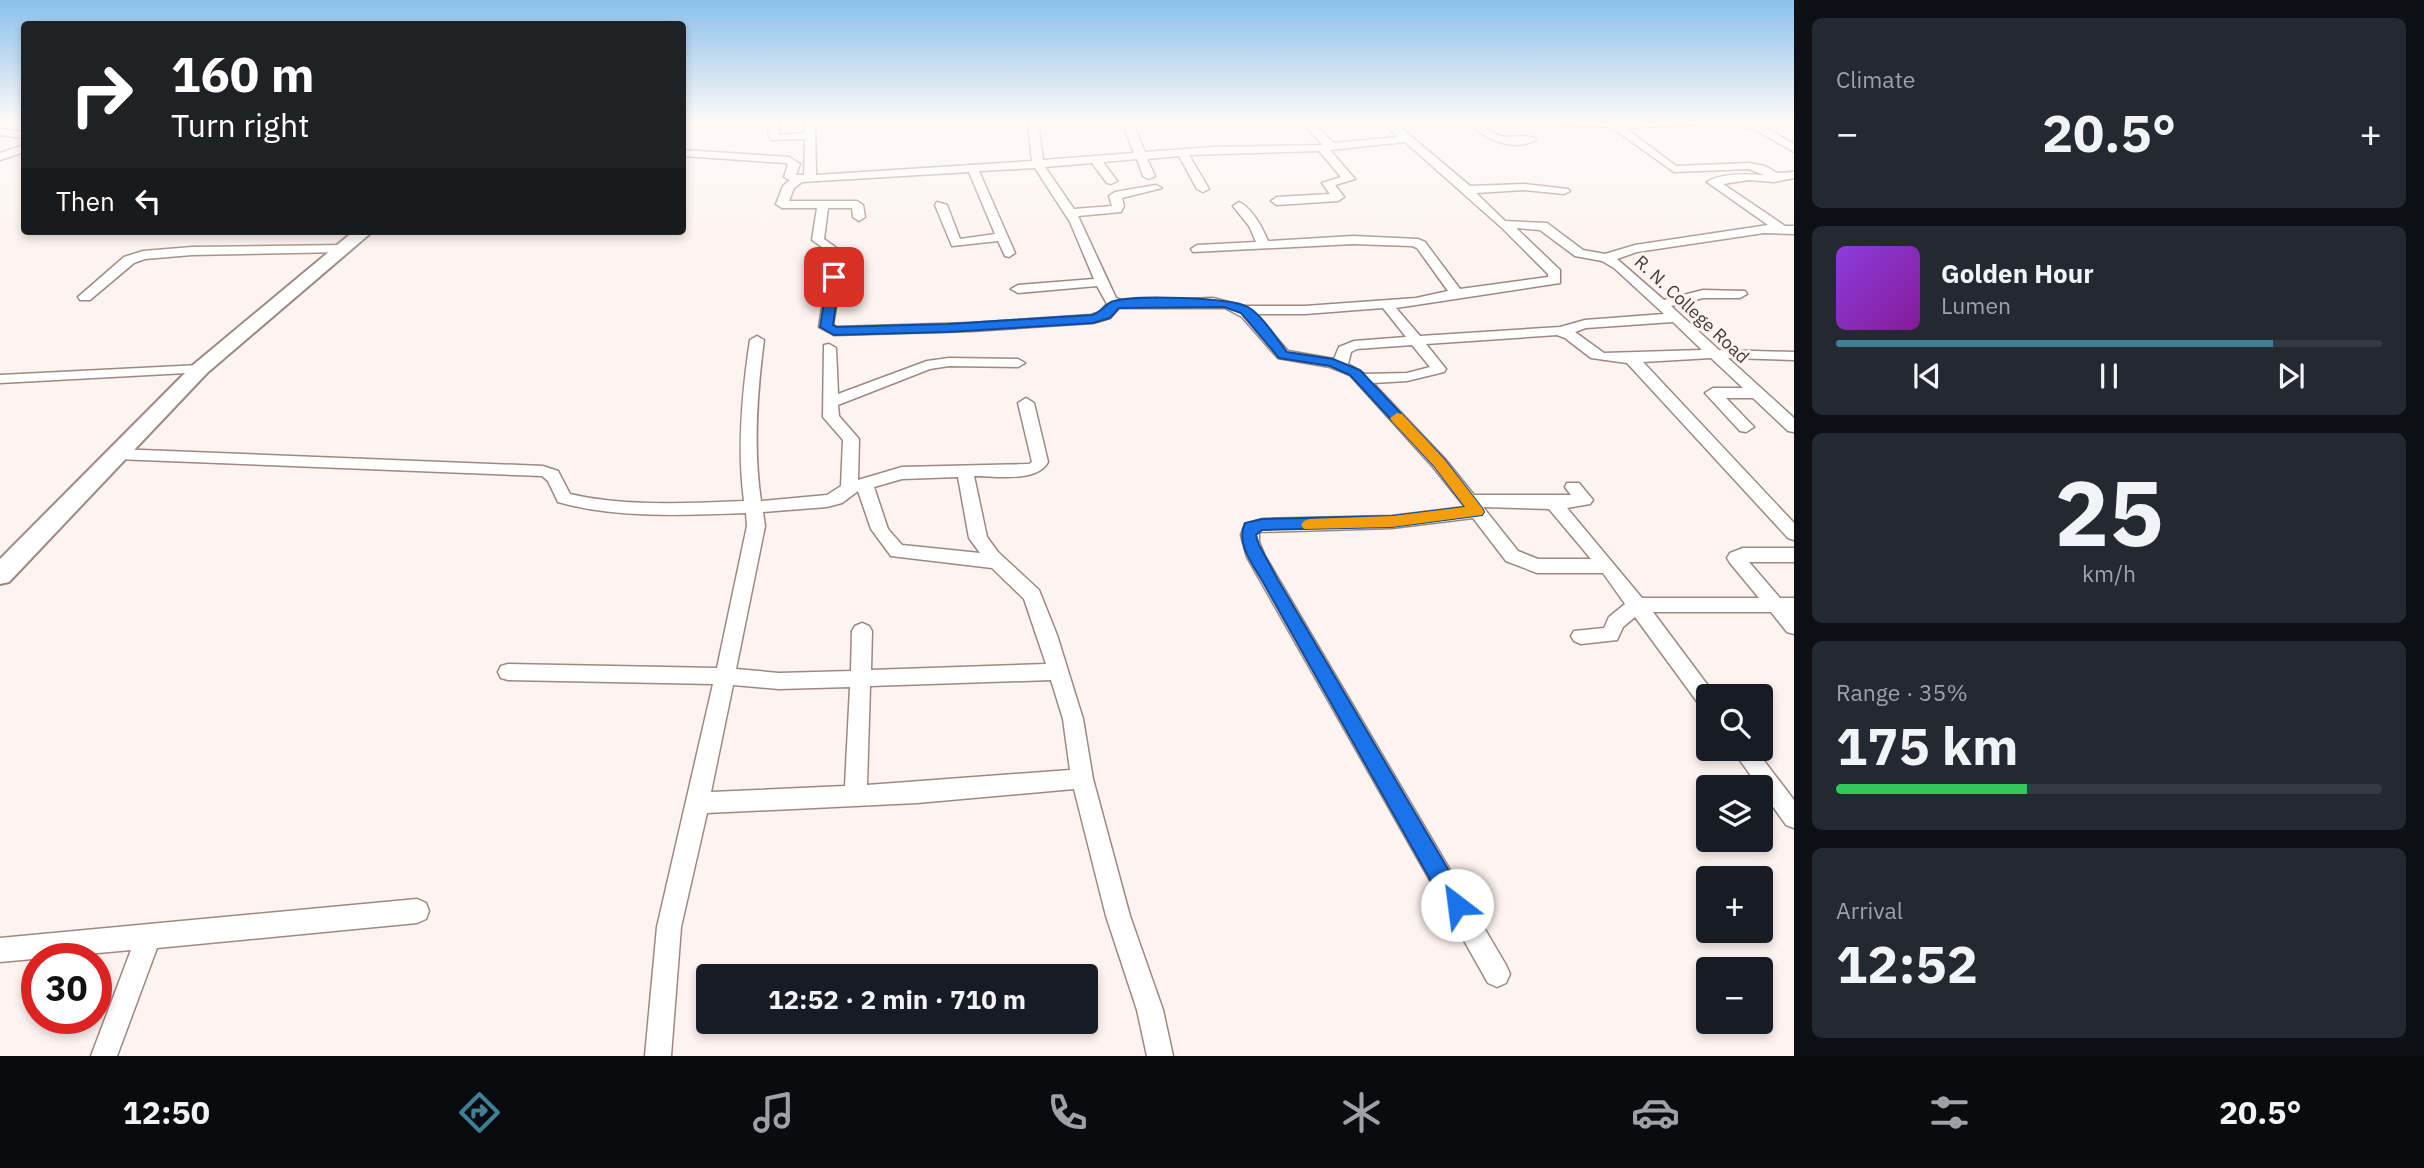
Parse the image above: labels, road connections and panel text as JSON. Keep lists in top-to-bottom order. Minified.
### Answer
{"streets":{"street":["R. N. College Road"]},"page":{"tile":["Climate",["25","km/h"],["Range · 35%","175 km"],["Arrival","12:52"]],"turn":["160 m","Turn right"],"heat":["−","20.5°","+"],"then":"Then","song":["Golden Hour","Lumen"],"map_buttons":["+","−"],"limit":"30","trip":"12:52 · 2 min · 710 m","tabs":["12:50","20.5°"]}}
